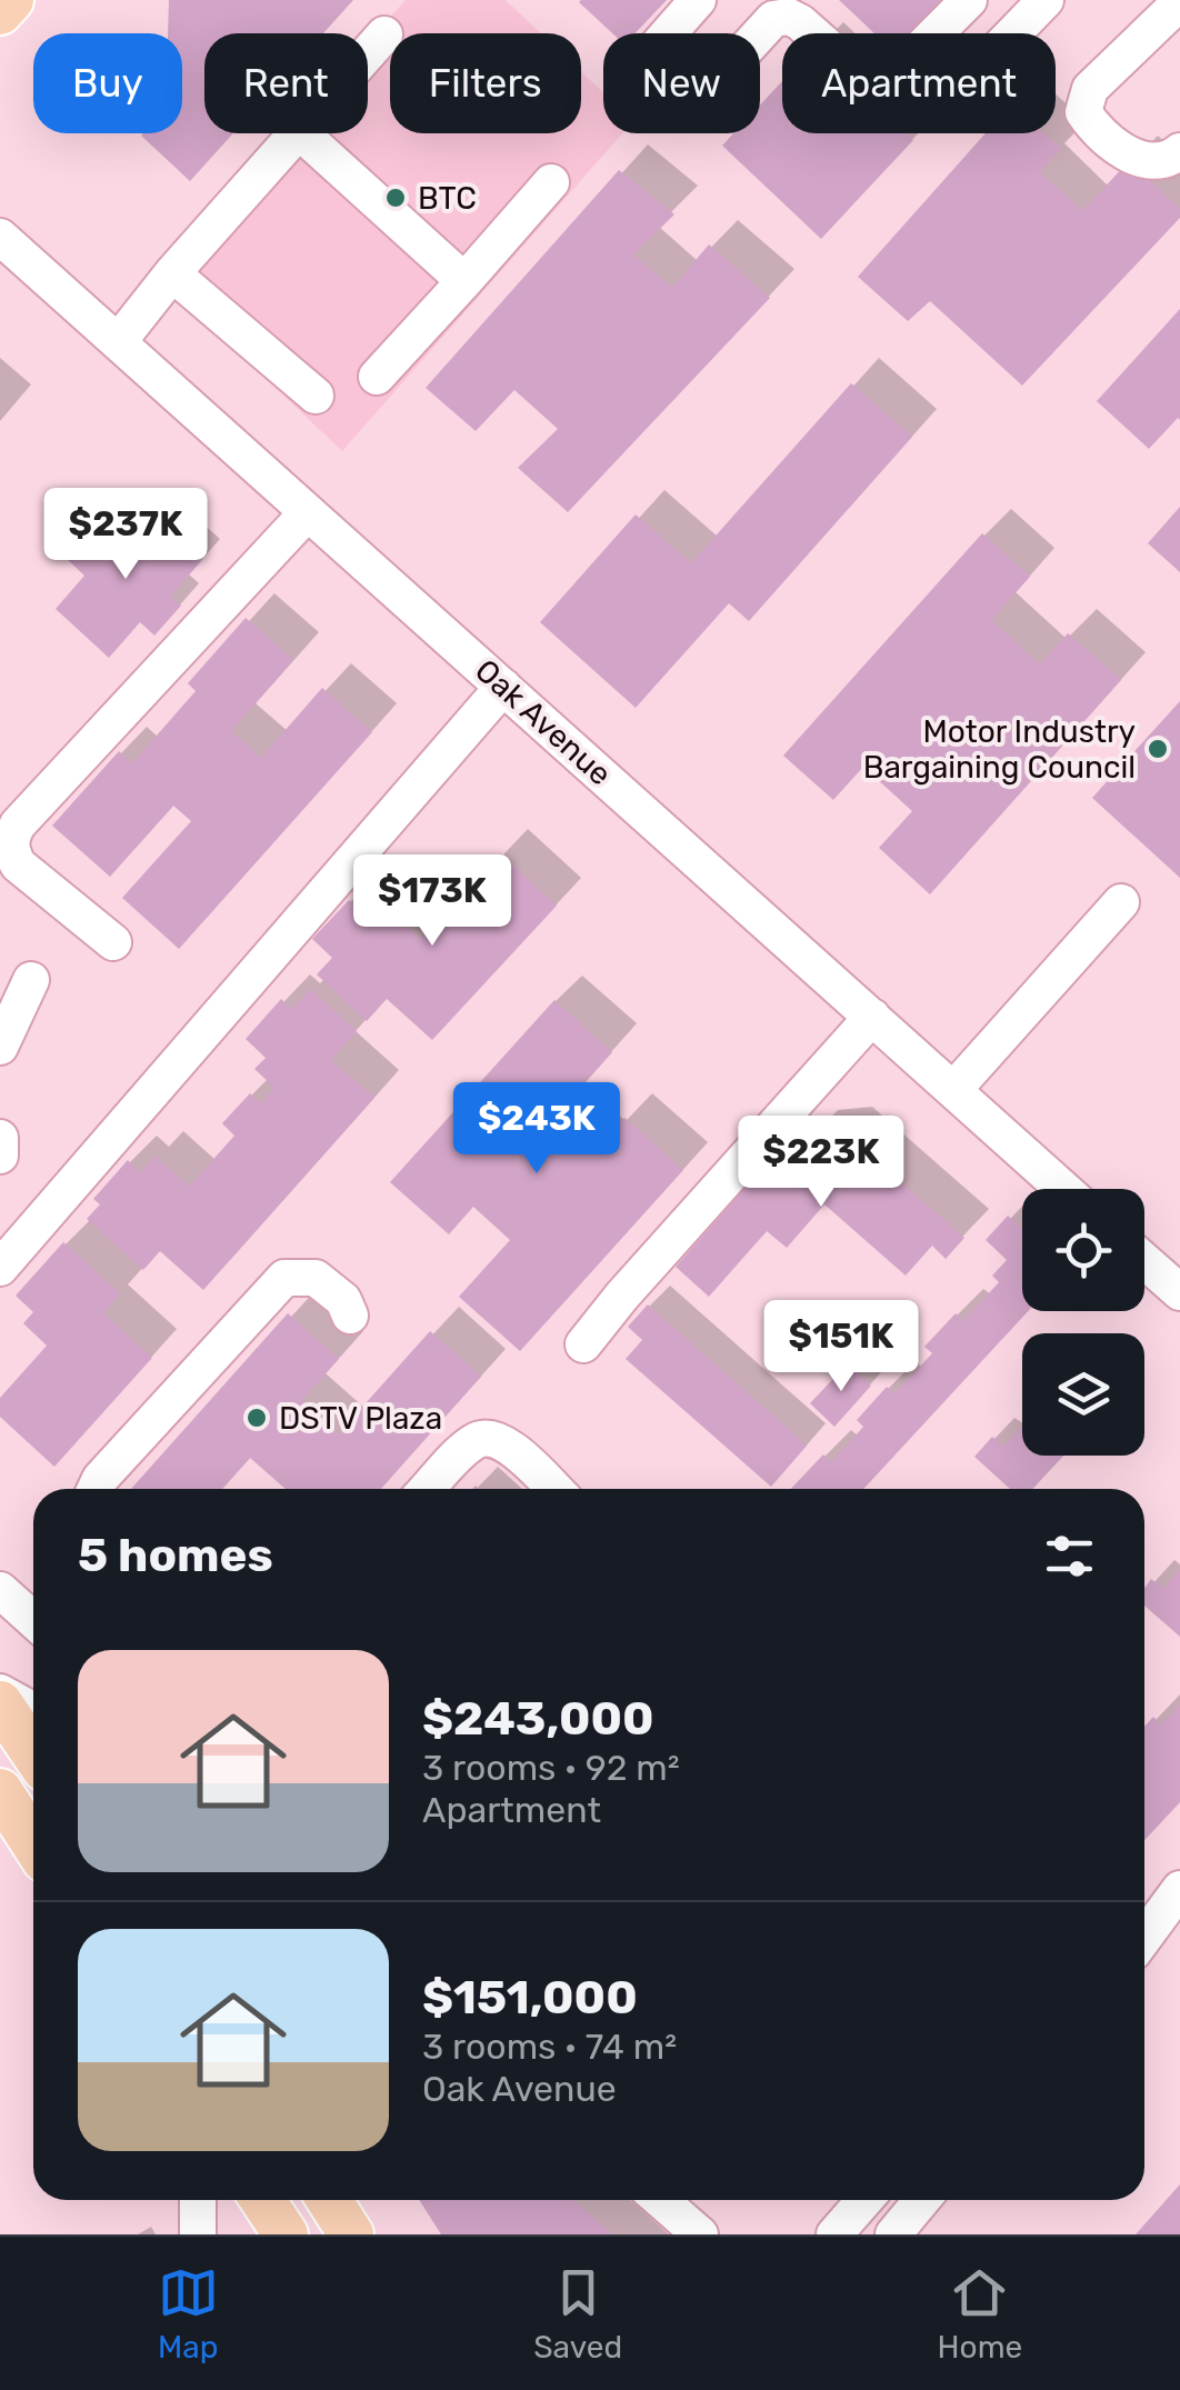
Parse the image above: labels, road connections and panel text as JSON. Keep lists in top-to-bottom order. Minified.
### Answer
{"streets":{"street":["Oak Avenue"]},"places":["BTC","Motor Industry Bargaining Council","DSTV Plaza"],"page":{"chip":["Buy","Rent","Filters","New","Apartment"],"price":["$237K","$173K","$243K","$223K","$151K"],"heading":"5 homes","list":[{"name":"$243,000","note":"3 rooms · 92 m² · Apartment"},{"name":"$151,000","note":"3 rooms · 74 m² · Oak Avenue"}],"tabs":["Map","Saved","Home"]}}
